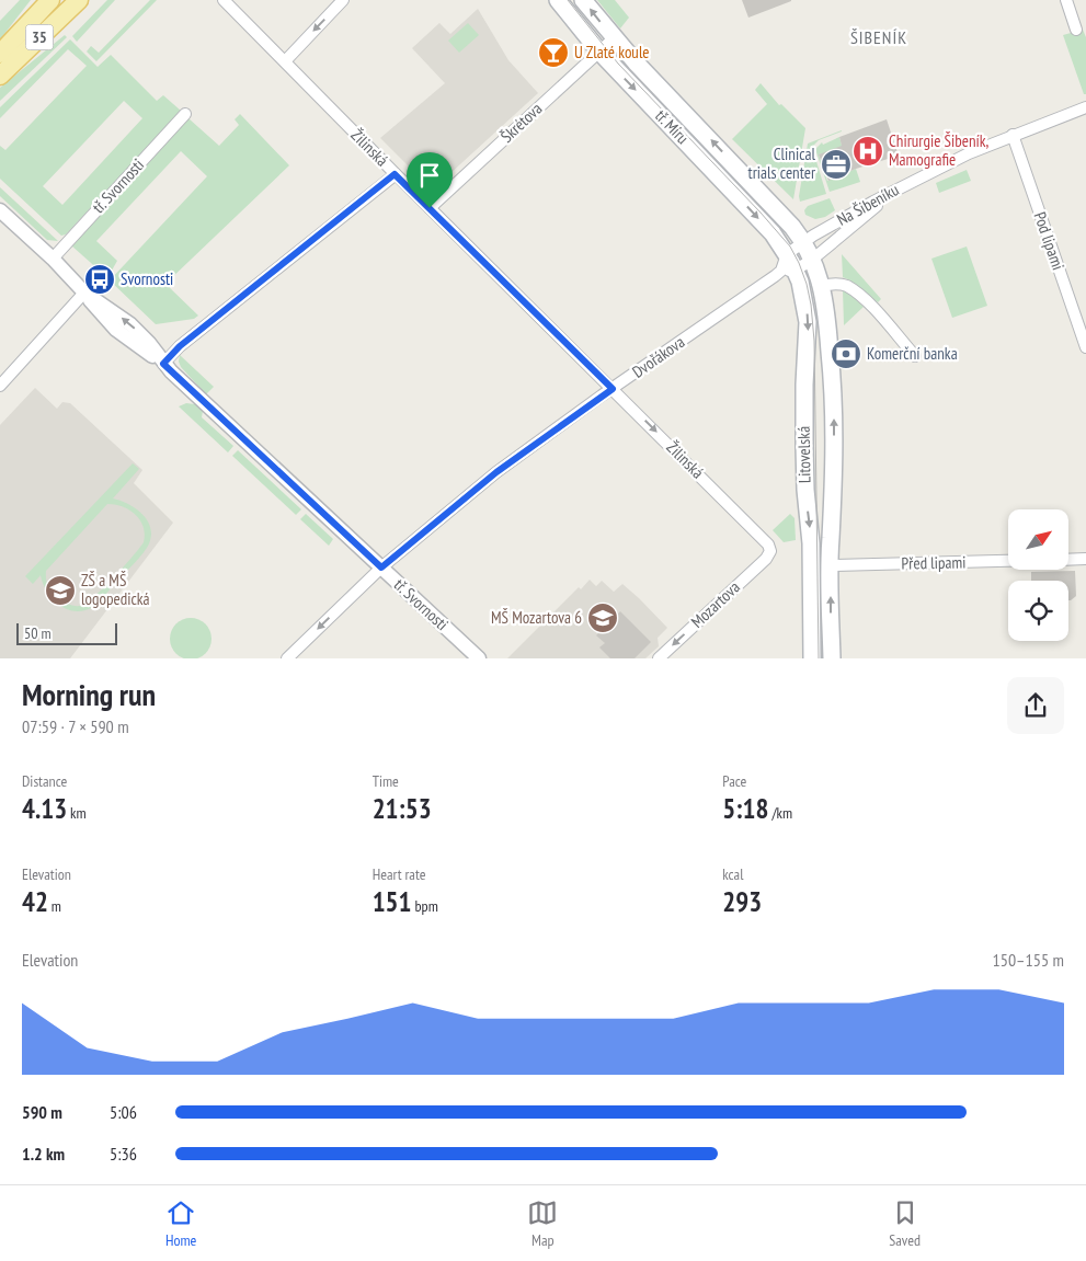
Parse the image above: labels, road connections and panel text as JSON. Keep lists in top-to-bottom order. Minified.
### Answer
{"streets":{"main road":["35","tř. Míru","Litovelská"],"street":["Škrétova","Žilinská","tř. Svornosti","Na Šibeníku","Pod lipami","Dvořákova","Před lipami","Mozartova"]},"crossings":[["Škrétova","tř. Míru"],["Škrétova","Žilinská"],["tř. Míru","Na Šibeníku"],["tř. Míru","Litovelská"],["Žilinská","Dvořákova"],["Žilinská","Mozartova"],["tř. Svornosti","Dvořákova"],["Na Šibeníku","Pod lipami"],["Na Šibeníku","Dvořákova"],["Na Šibeníku","Litovelská"],["Dvořákova","Litovelská"],["Litovelská","Před lipami"]],"one_way":["Mozartova"],"districts":["ŠIBENÍK"],"places":{"bar":["U Zlaté koule"],"hospital":["Chirurgie Šibeník, Mamografie"],"office":["Clinical trials center"],"bus stop":["Svornosti"],"bank":["Komerční banka"],"school or university":["ZŠ a MŠ logopedická","MŠ Mozartova 6"]},"scale_bar":"50 m","north":"top right","page":{"scale":"50 m","heading":["Morning run","07:59 · 7 × 590 m"],"stats":[["Distance","4.13 km"],["Time","21:53"],["Pace","5:18 /km"],["Elevation","42 m"],["Heart rate","151 bpm"],["kcal","293"]],"chart":["Elevation","150–155 m"],"list":[{"name":"590 m","note":"5:06"},{"name":"1.2 km","note":"5:36"}],"tabs":["Home","Map","Saved"]}}
